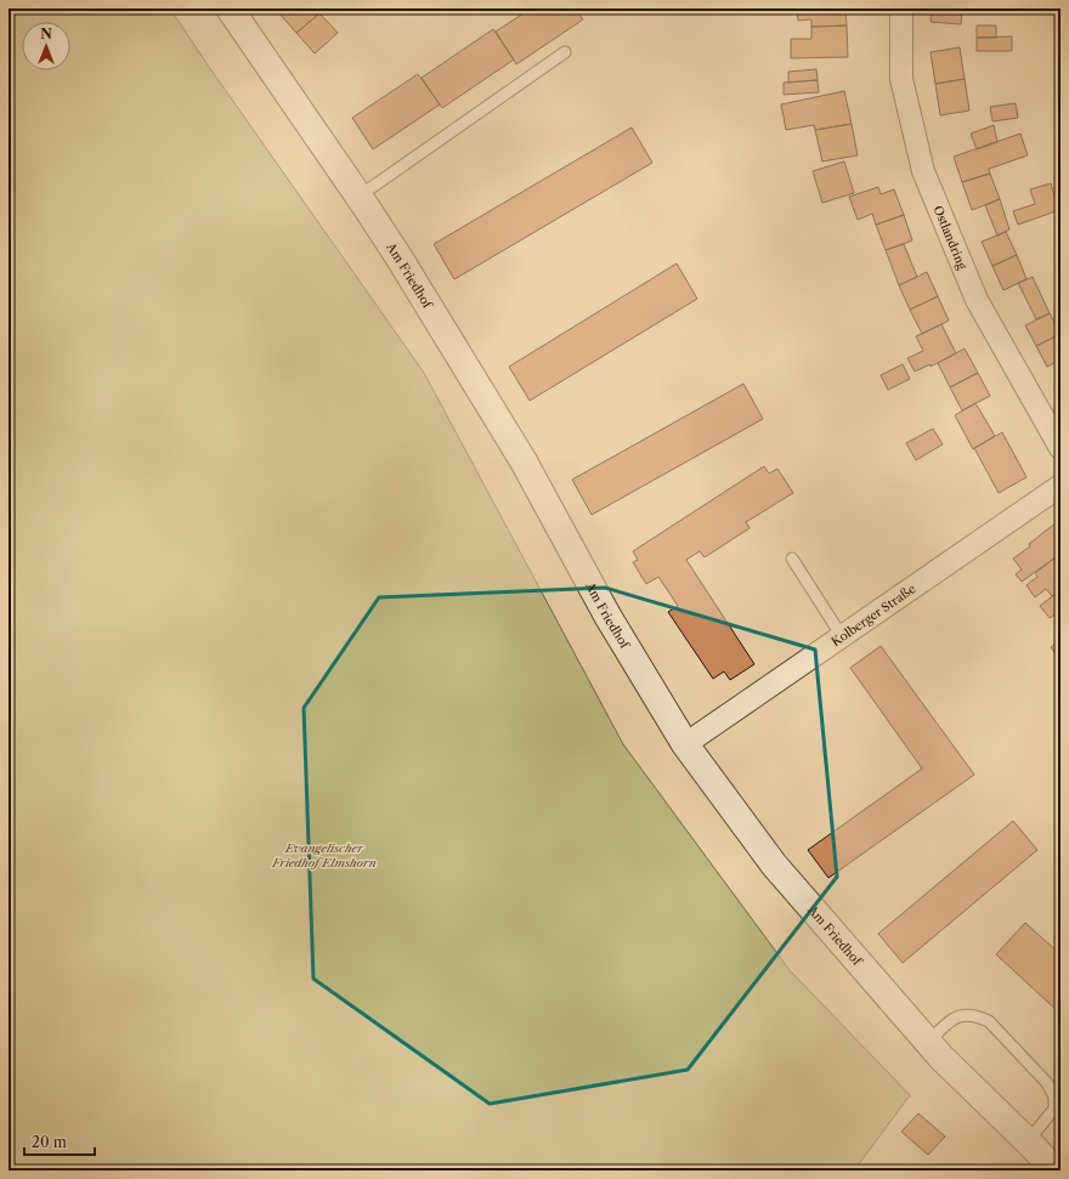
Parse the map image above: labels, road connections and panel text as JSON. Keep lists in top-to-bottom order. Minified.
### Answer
{"streets":{"street":["Ostlandring","Am Friedhof","Kolberger Straße"]},"crossings":[["Am Friedhof","Kolberger Straße"]],"parks":["Evangelischer Friedhof Elmshorn"],"scale_bar":"20 m","north":"top"}
